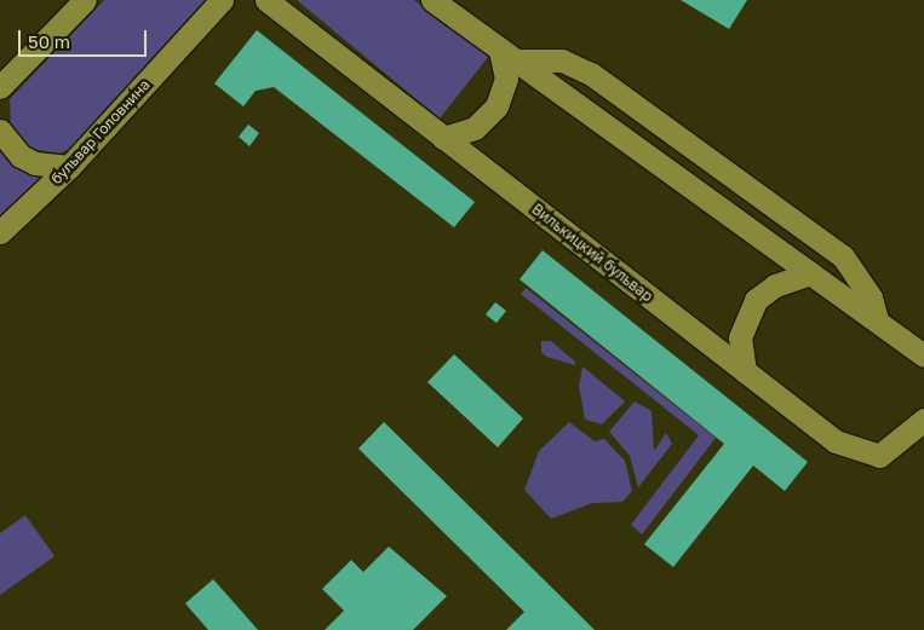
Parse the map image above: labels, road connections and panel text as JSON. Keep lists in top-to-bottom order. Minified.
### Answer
{"streets":{"street":["бульвар Головнина","Вилькицкий бульвар"]},"scale_bar":"50 m"}
